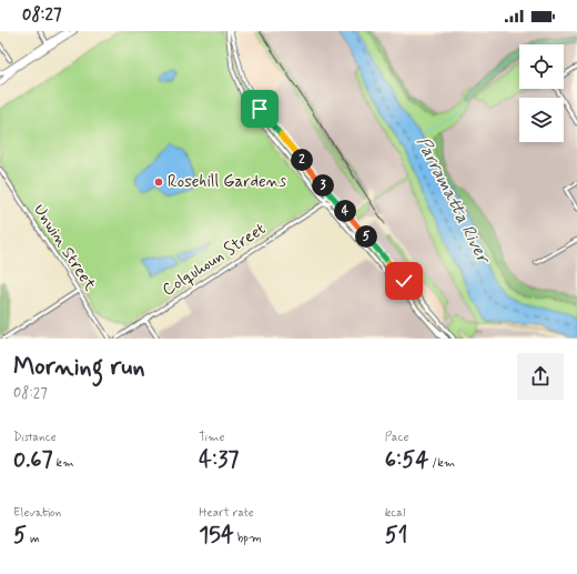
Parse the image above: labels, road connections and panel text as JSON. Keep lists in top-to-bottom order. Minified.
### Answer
{"streets":{"street":["Unwin Street","Colquhoun Street"]},"water":["Parramatta River"],"places":["Rosehill Gardens"],"page":{"status":"08:27","pins":["2","3","4","5"],"heading":["Morning run","08:27"],"stats":[["Distance","0.67 km"],["Time","4:37"],["Pace","6:54 /km"],["Elevation","5 m"],["Heart rate","154 bpm"],["kcal","51"]]}}
